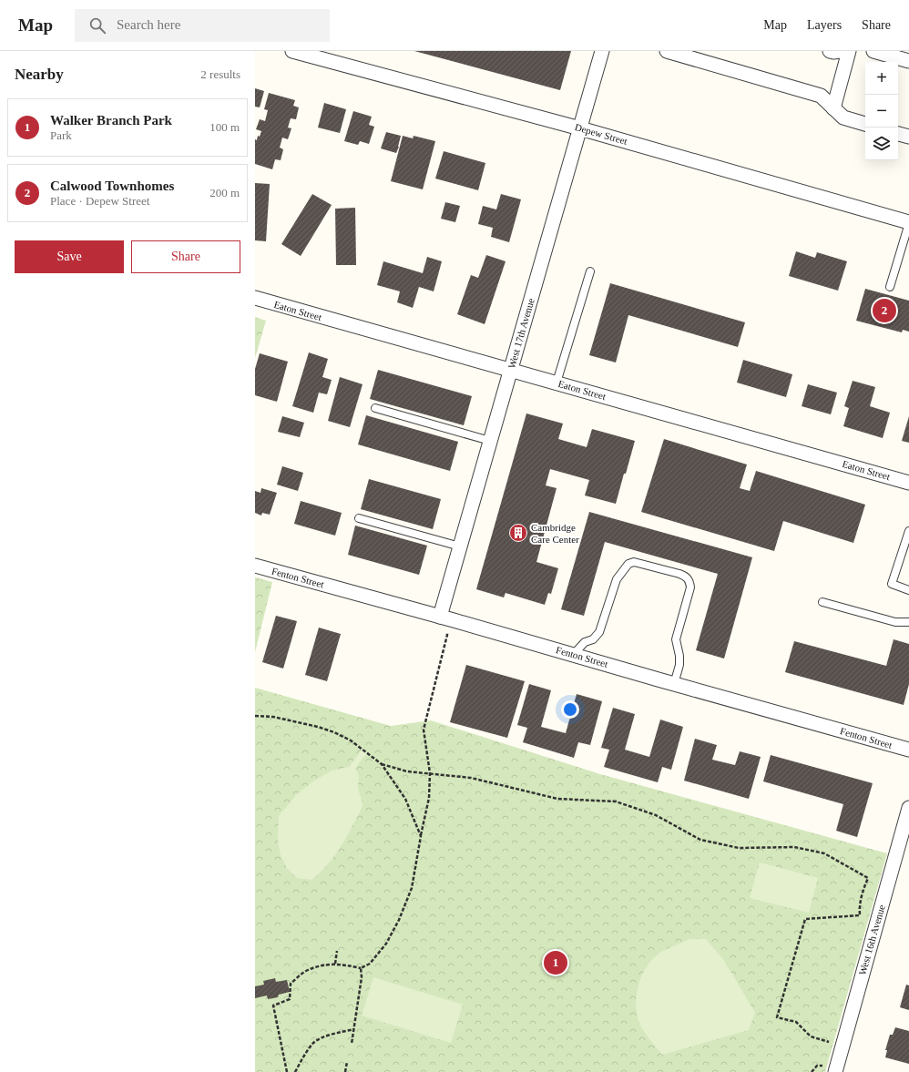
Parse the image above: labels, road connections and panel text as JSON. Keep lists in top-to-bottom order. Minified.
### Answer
{"streets":{"street":["Depew Street","Eaton Street","West 17th Avenue","Fenton Street","West 16th Avenue"]},"crossings":[["Depew Street","West 17th Avenue"],["Eaton Street","West 17th Avenue"],["West 17th Avenue","Fenton Street"]],"places":{"building":["Cambridge Care Center"]},"page":{"header":"Map","search":"Search here","nav":["Map","Layers","Share"],"heading":["Nearby","2 results"],"map_buttons":["+","−"],"list":[{"mark":"1","name":"Walker Branch Park","note":"Park","value":"100 m"},{"mark":"2","name":"Calwood Townhomes","note":"Place · Depew Street","value":"200 m"}],"buttons":["Save","Share"],"pins":["2","1"]}}
